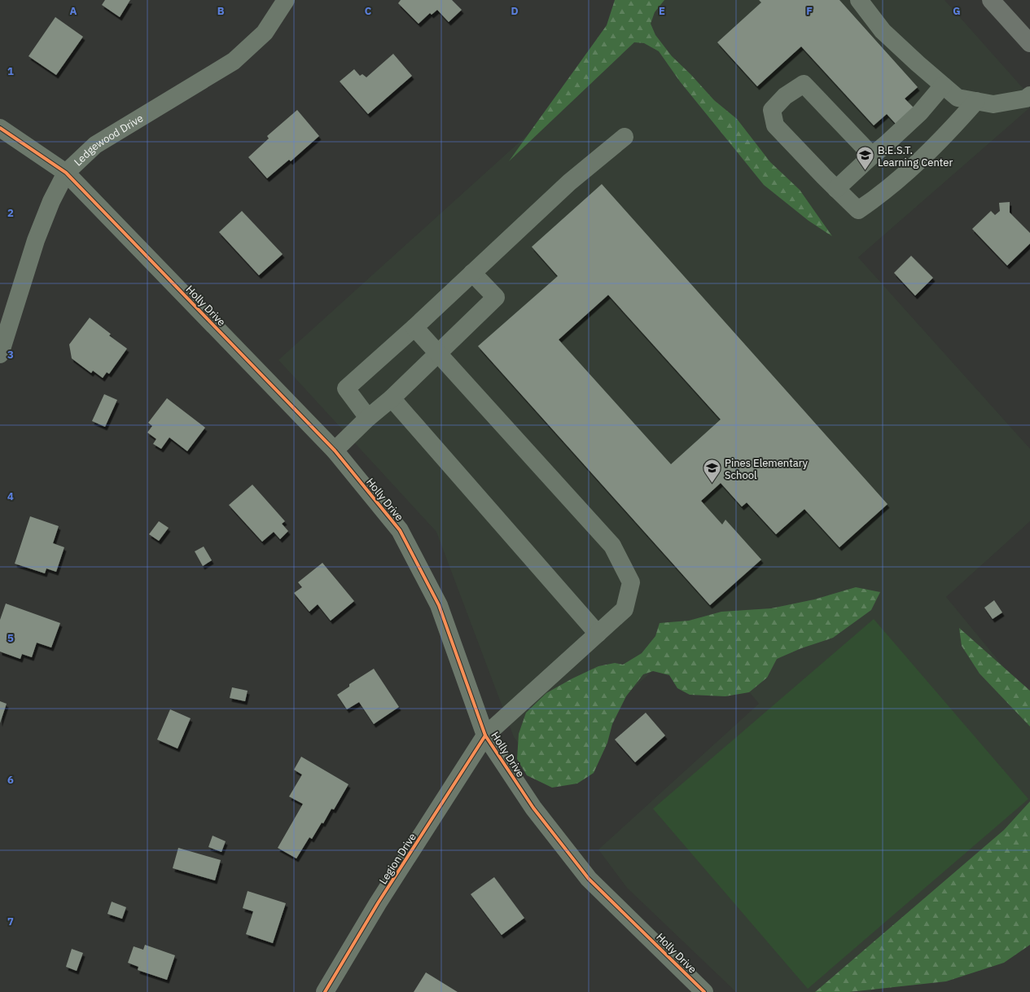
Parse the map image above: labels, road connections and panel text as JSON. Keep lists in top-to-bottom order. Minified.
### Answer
{"streets":{"street":["Ledgewood Drive","Holly Drive","Legion Drive"]},"crossings":[["Ledgewood Drive","Holly Drive"],["Holly Drive","Legion Drive"]],"places":{"school or university":["B.E.S.T. Learning Center","Pines Elementary School"]},"grid":{"columns":["A","B","C","D","E","F","G"],"rows":["1","2","3","4","5","6","7"]}}
